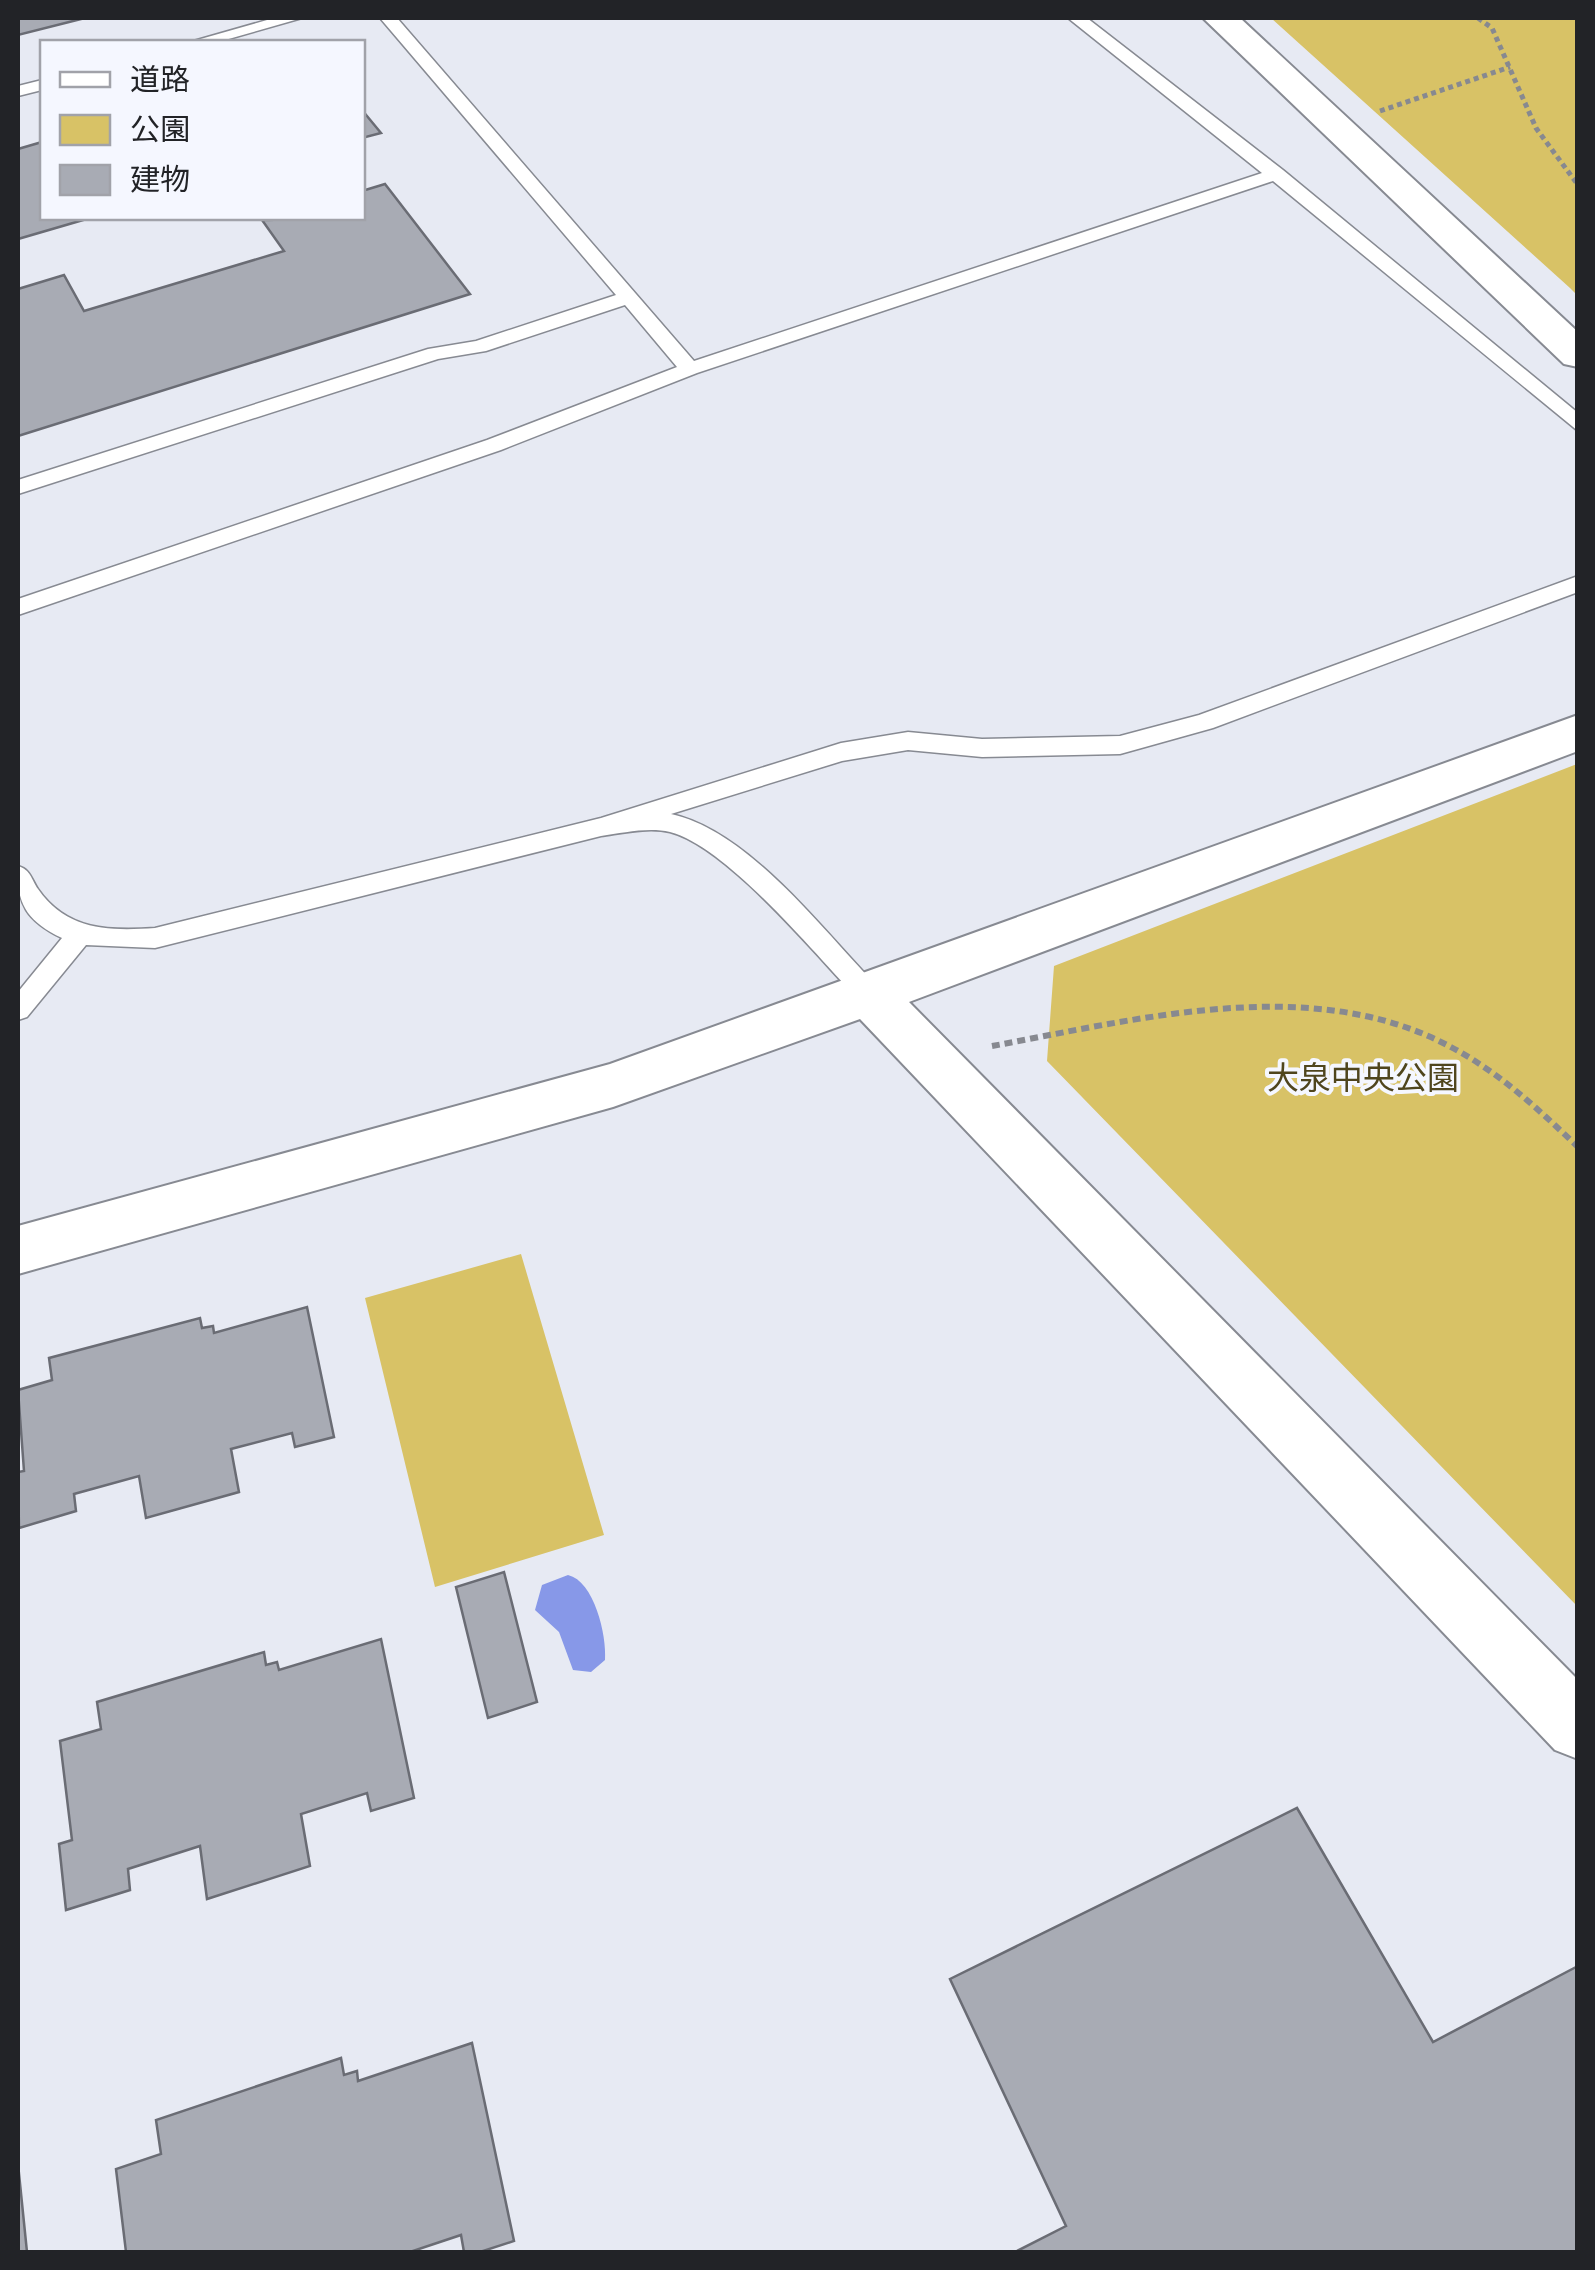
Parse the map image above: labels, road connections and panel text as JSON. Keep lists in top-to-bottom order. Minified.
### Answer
{"parks":["大泉中央公園"],"legend":["道路","公園","建物"]}
